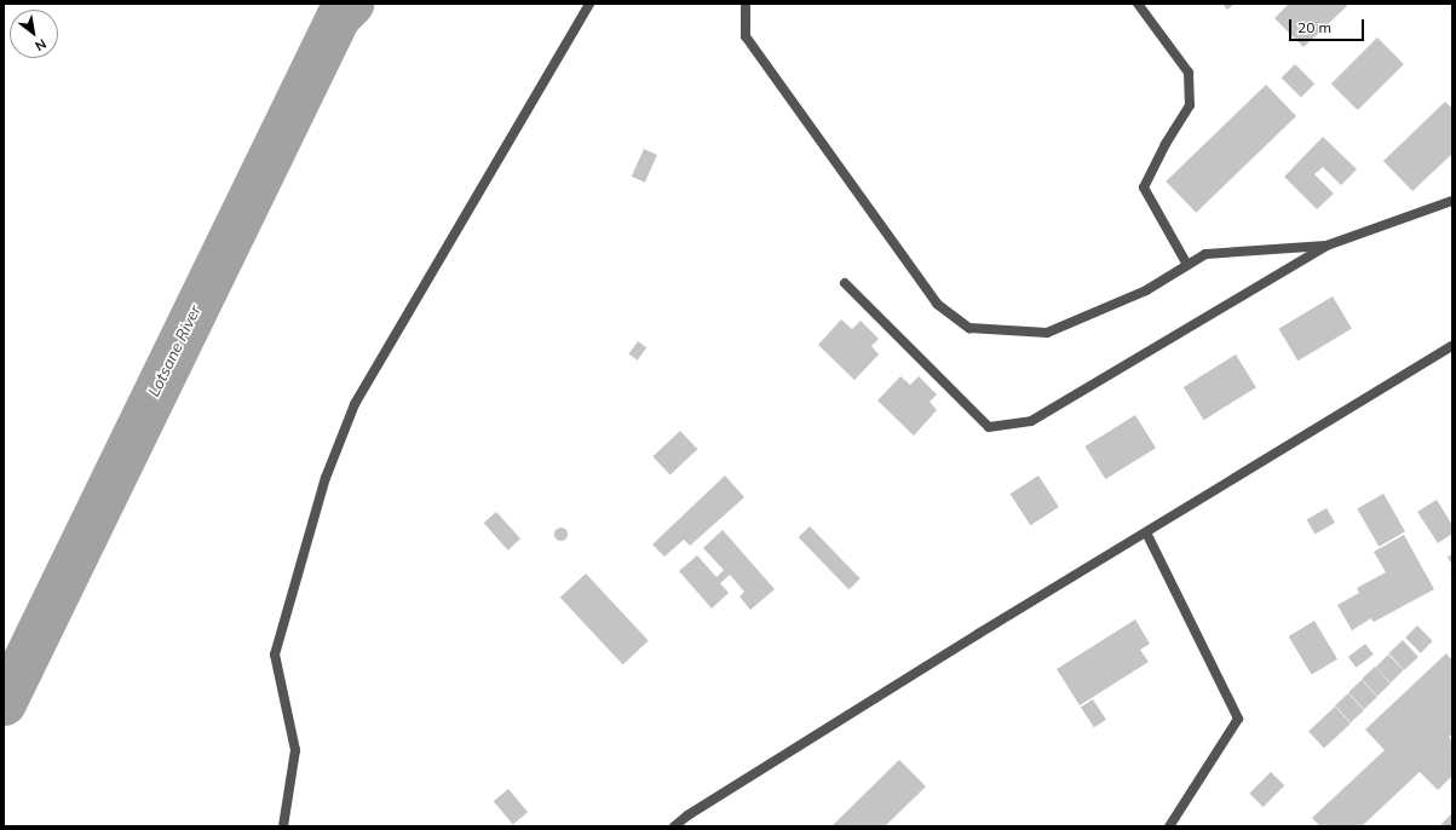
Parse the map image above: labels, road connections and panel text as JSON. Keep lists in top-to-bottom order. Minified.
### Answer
{"water":["Lotsane River"],"scale_bar":"20 m","north":"bottom right"}
